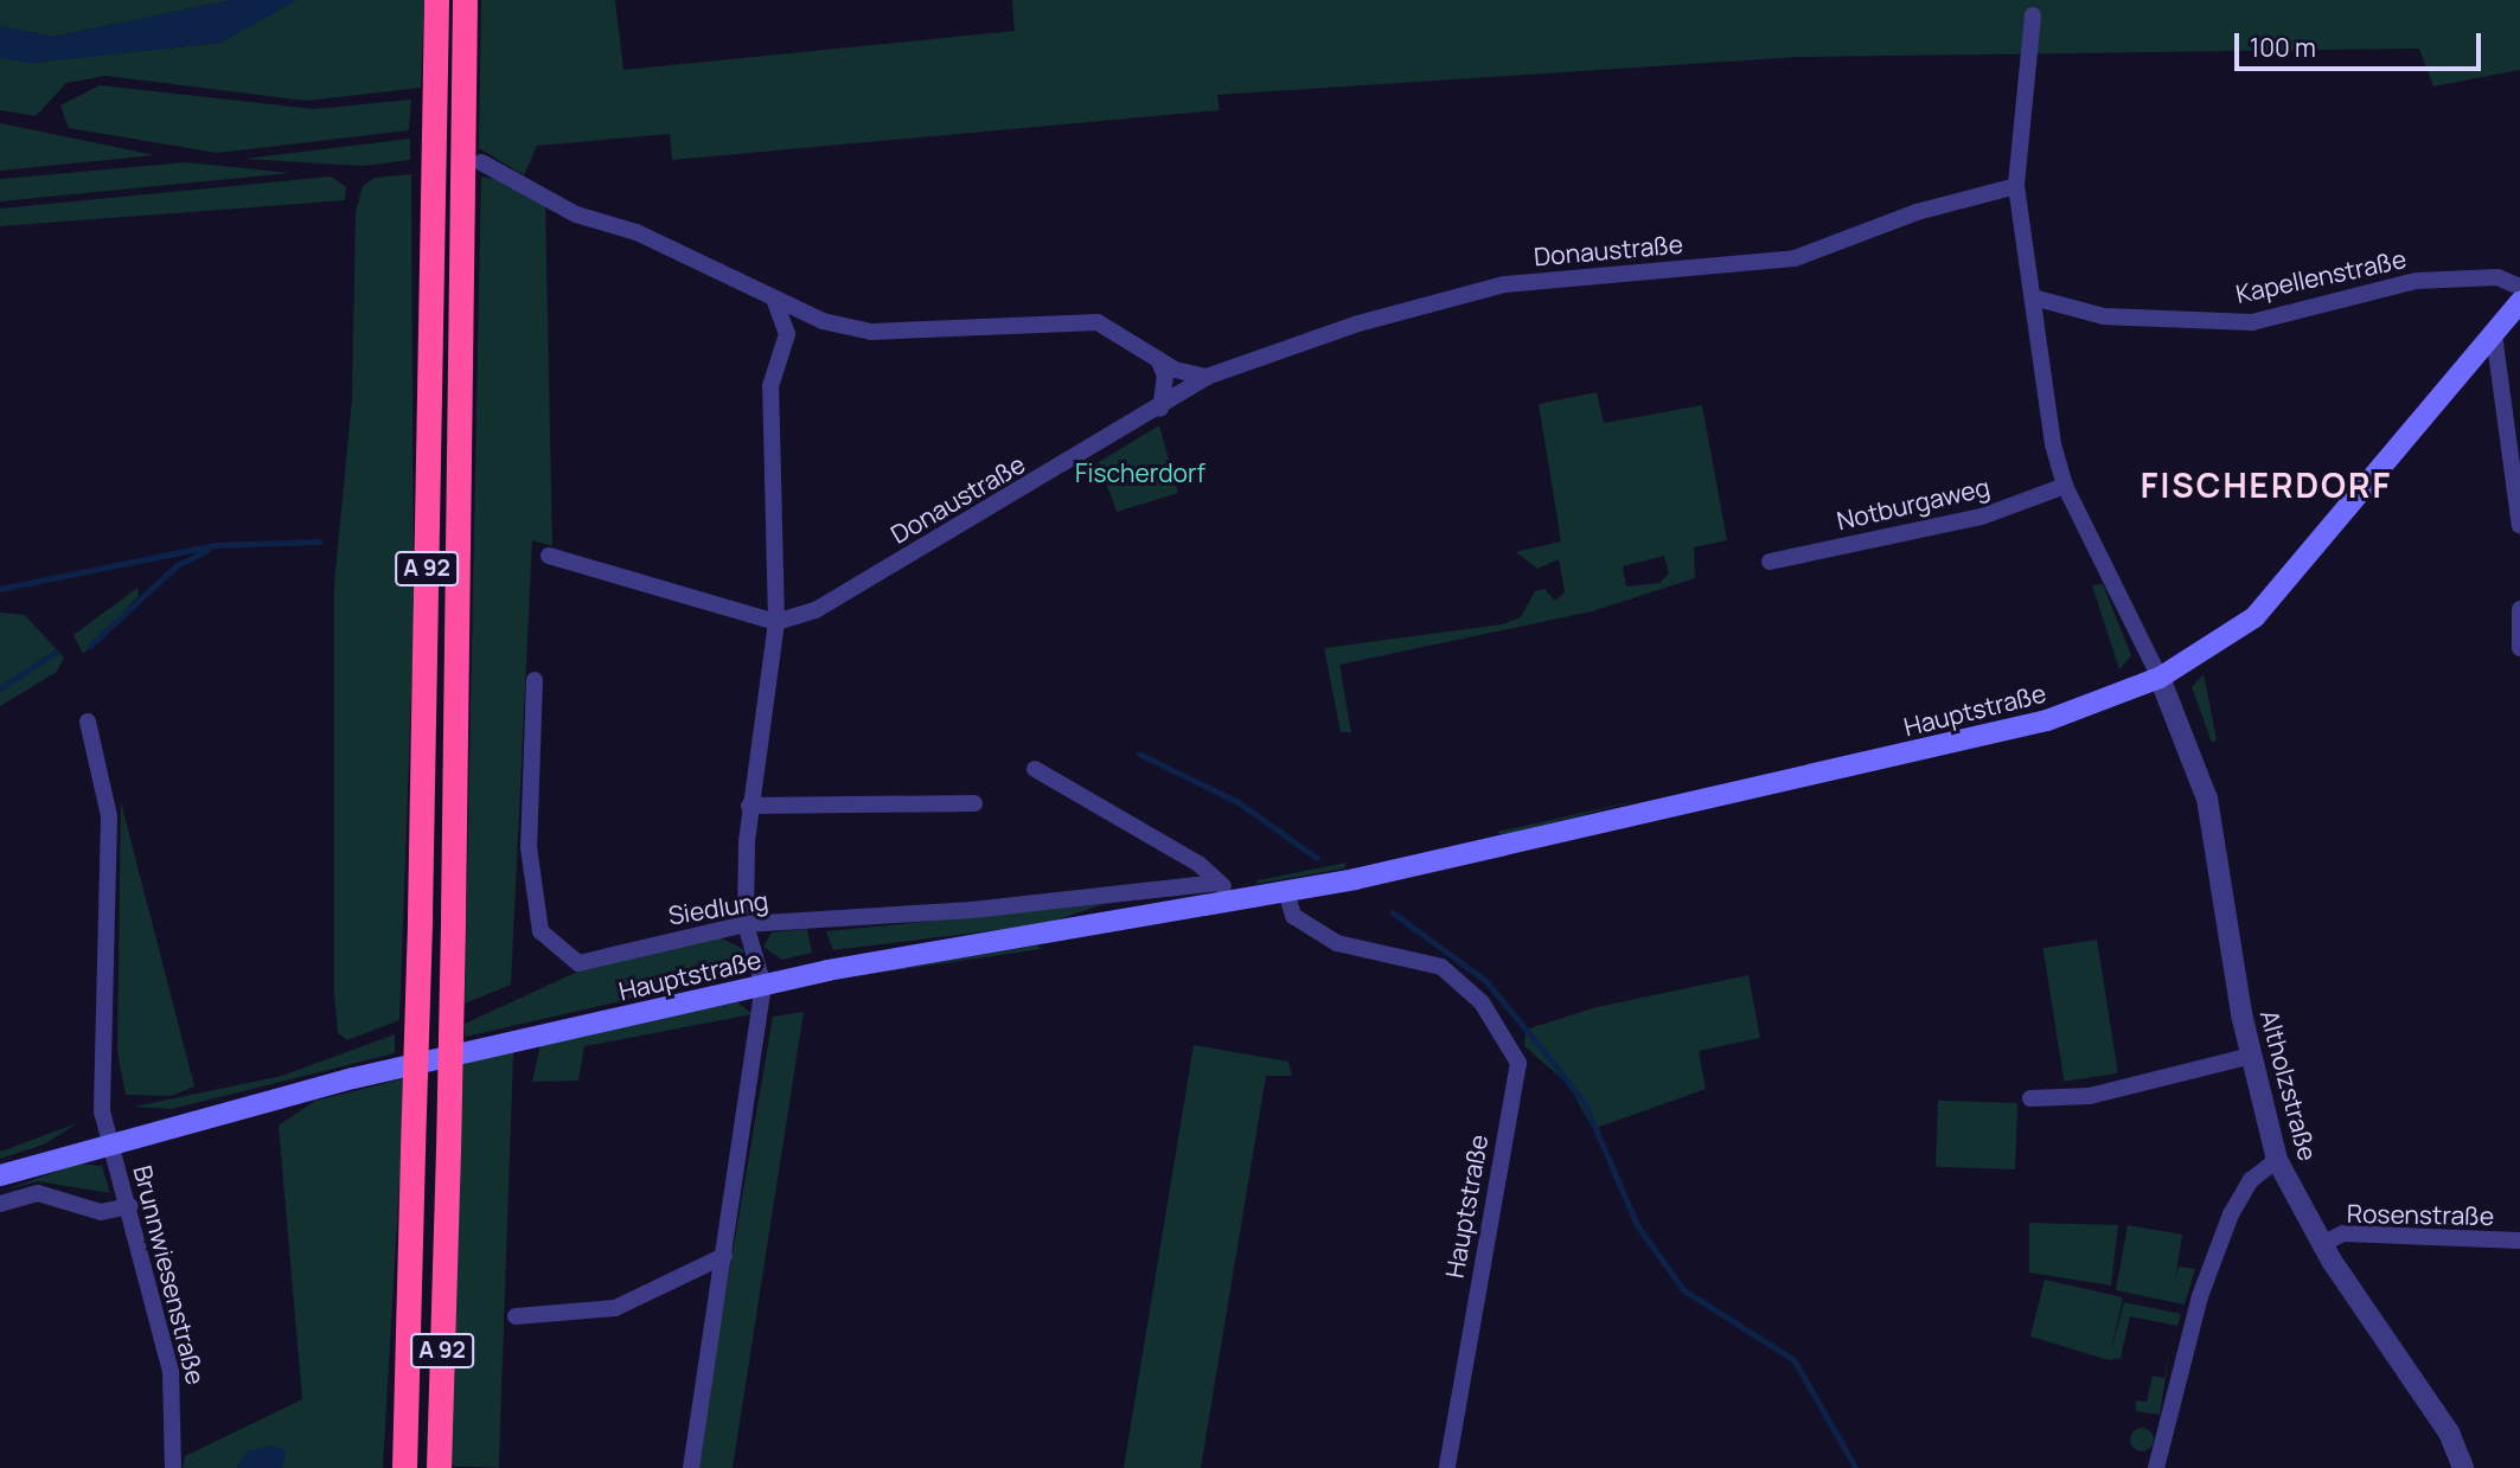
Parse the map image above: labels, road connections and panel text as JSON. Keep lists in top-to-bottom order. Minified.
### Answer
{"streets":{"highway":["A 92"],"main road":["Hauptstraße"],"street":["Donaustraße","Kapellenstraße","Notburgaweg","Siedlung","Altholzstraße","Rosenstraße","Brunnwiesenstraße"]},"crossings":[["Donaustraße","Siedlung"],["Hauptstraße","Siedlung"],["Hauptstraße","Altholzstraße"],["Hauptstraße","Brunnwiesenstraße"],["Altholzstraße","Rosenstraße"]],"districts":["FISCHERDORF"],"parks":["Fischerdorf"],"scale_bar":"100 m"}
